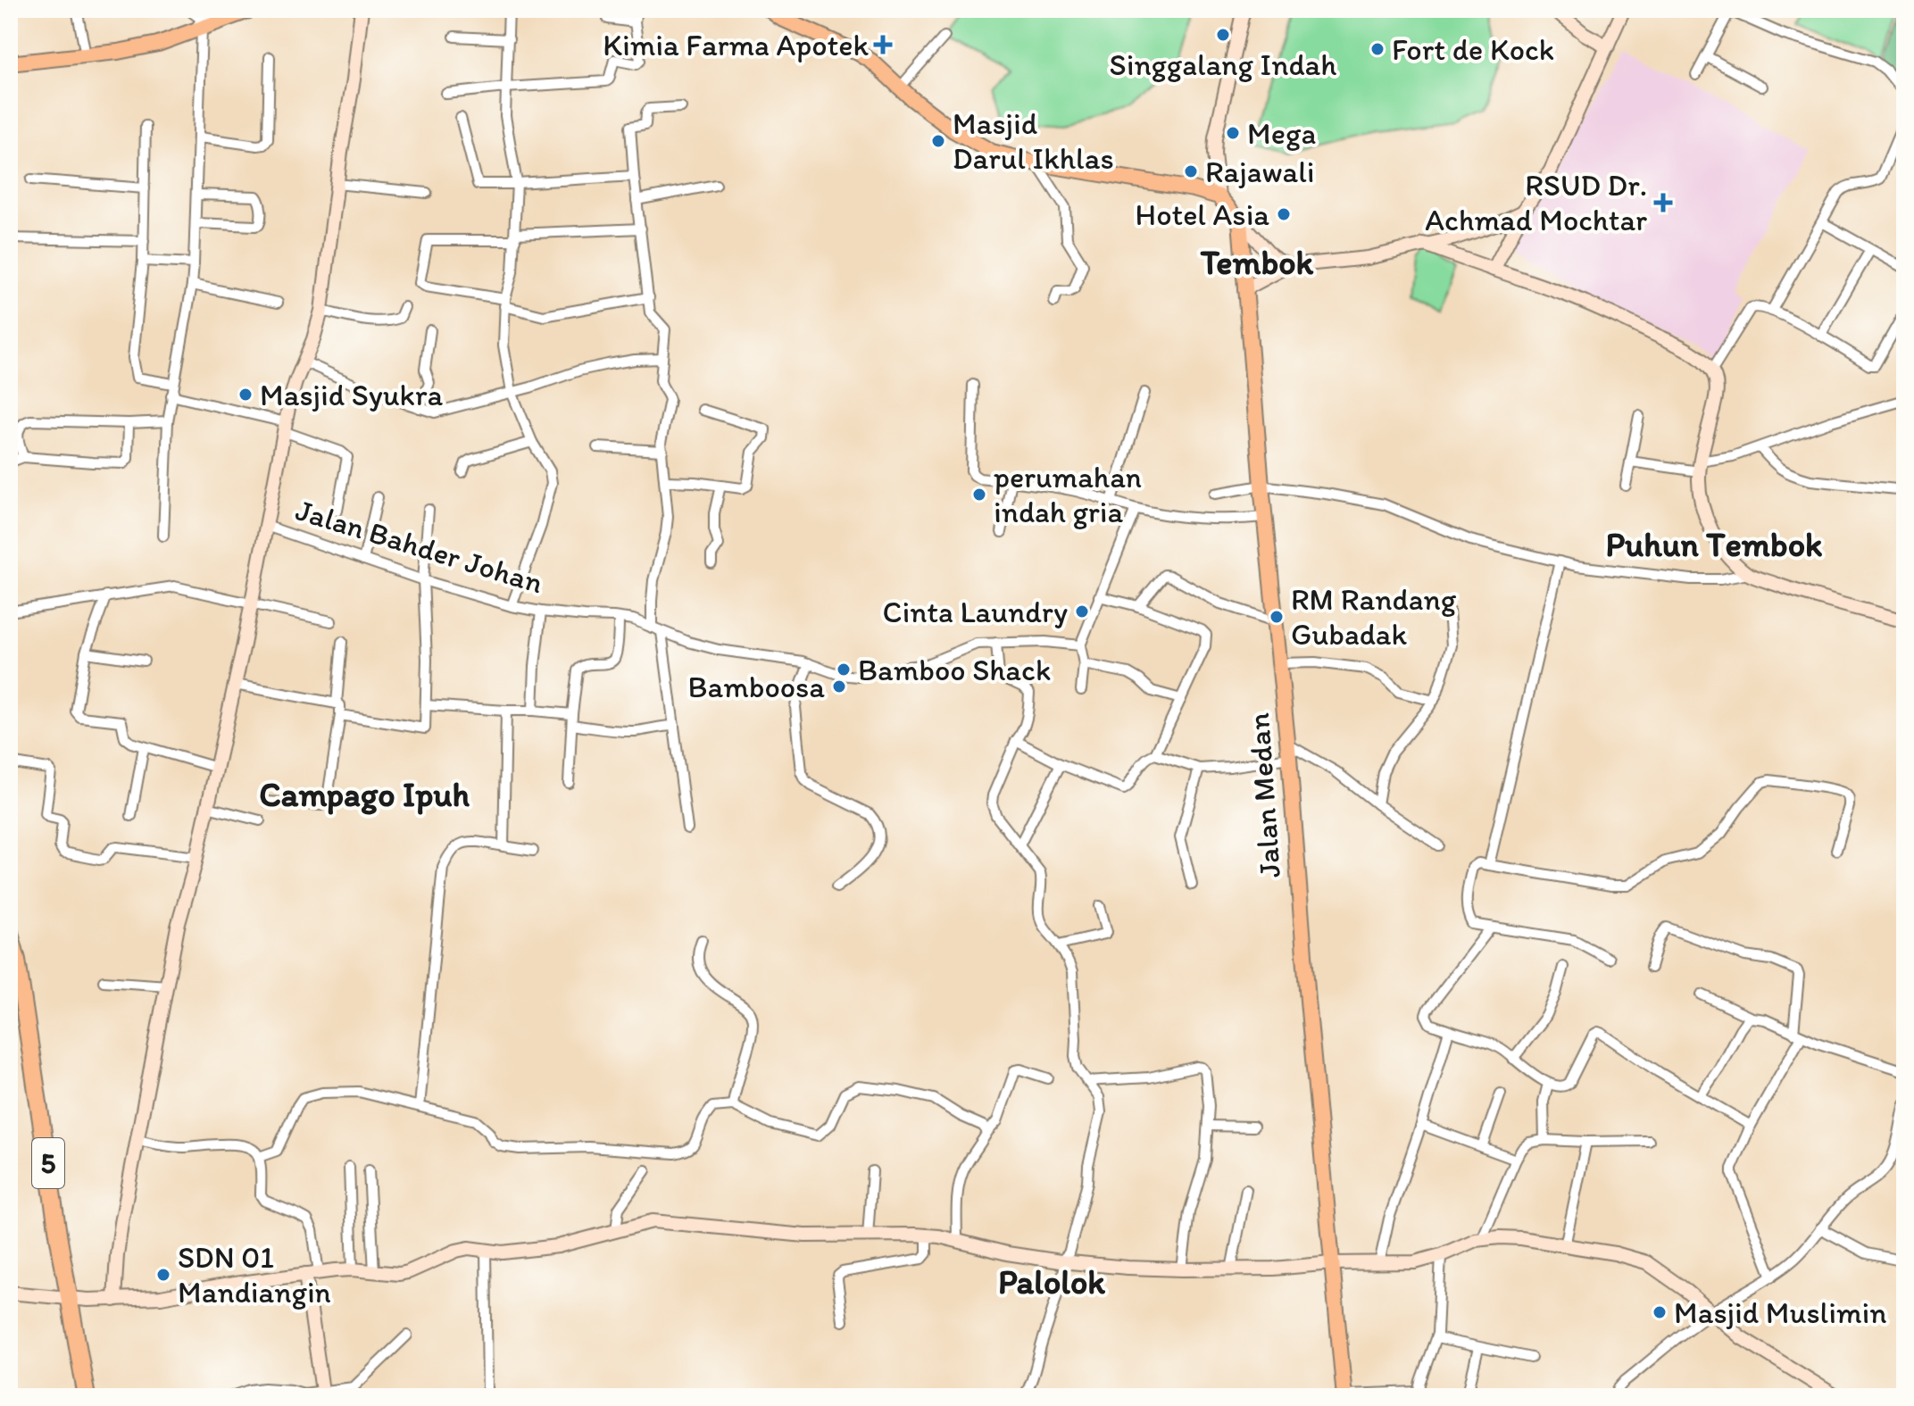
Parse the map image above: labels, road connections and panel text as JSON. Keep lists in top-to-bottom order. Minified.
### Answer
{"streets":{"highway":["5"],"main road":["Jalan Medan"],"street":["Jalan Bahder Johan"]},"districts":["Tembok","Puhun Tembok","Campago Ipuh","Palolok"],"places":{"other":["Singgalang Indah","Fort de Kock","Mega","Masjid Darul Ikhlas","Rajawali","Hotel Asia","Masjid Syukra","perumahan indah gria","Cinta Laundry","RM Randang Gubadak","Bamboo Shack","Bamboosa","SDN 01 Mandiangin","Masjid Muslimin"],"health":["Kimia Farma Apotek","RSUD Dr. Achmad Mochtar"]}}
